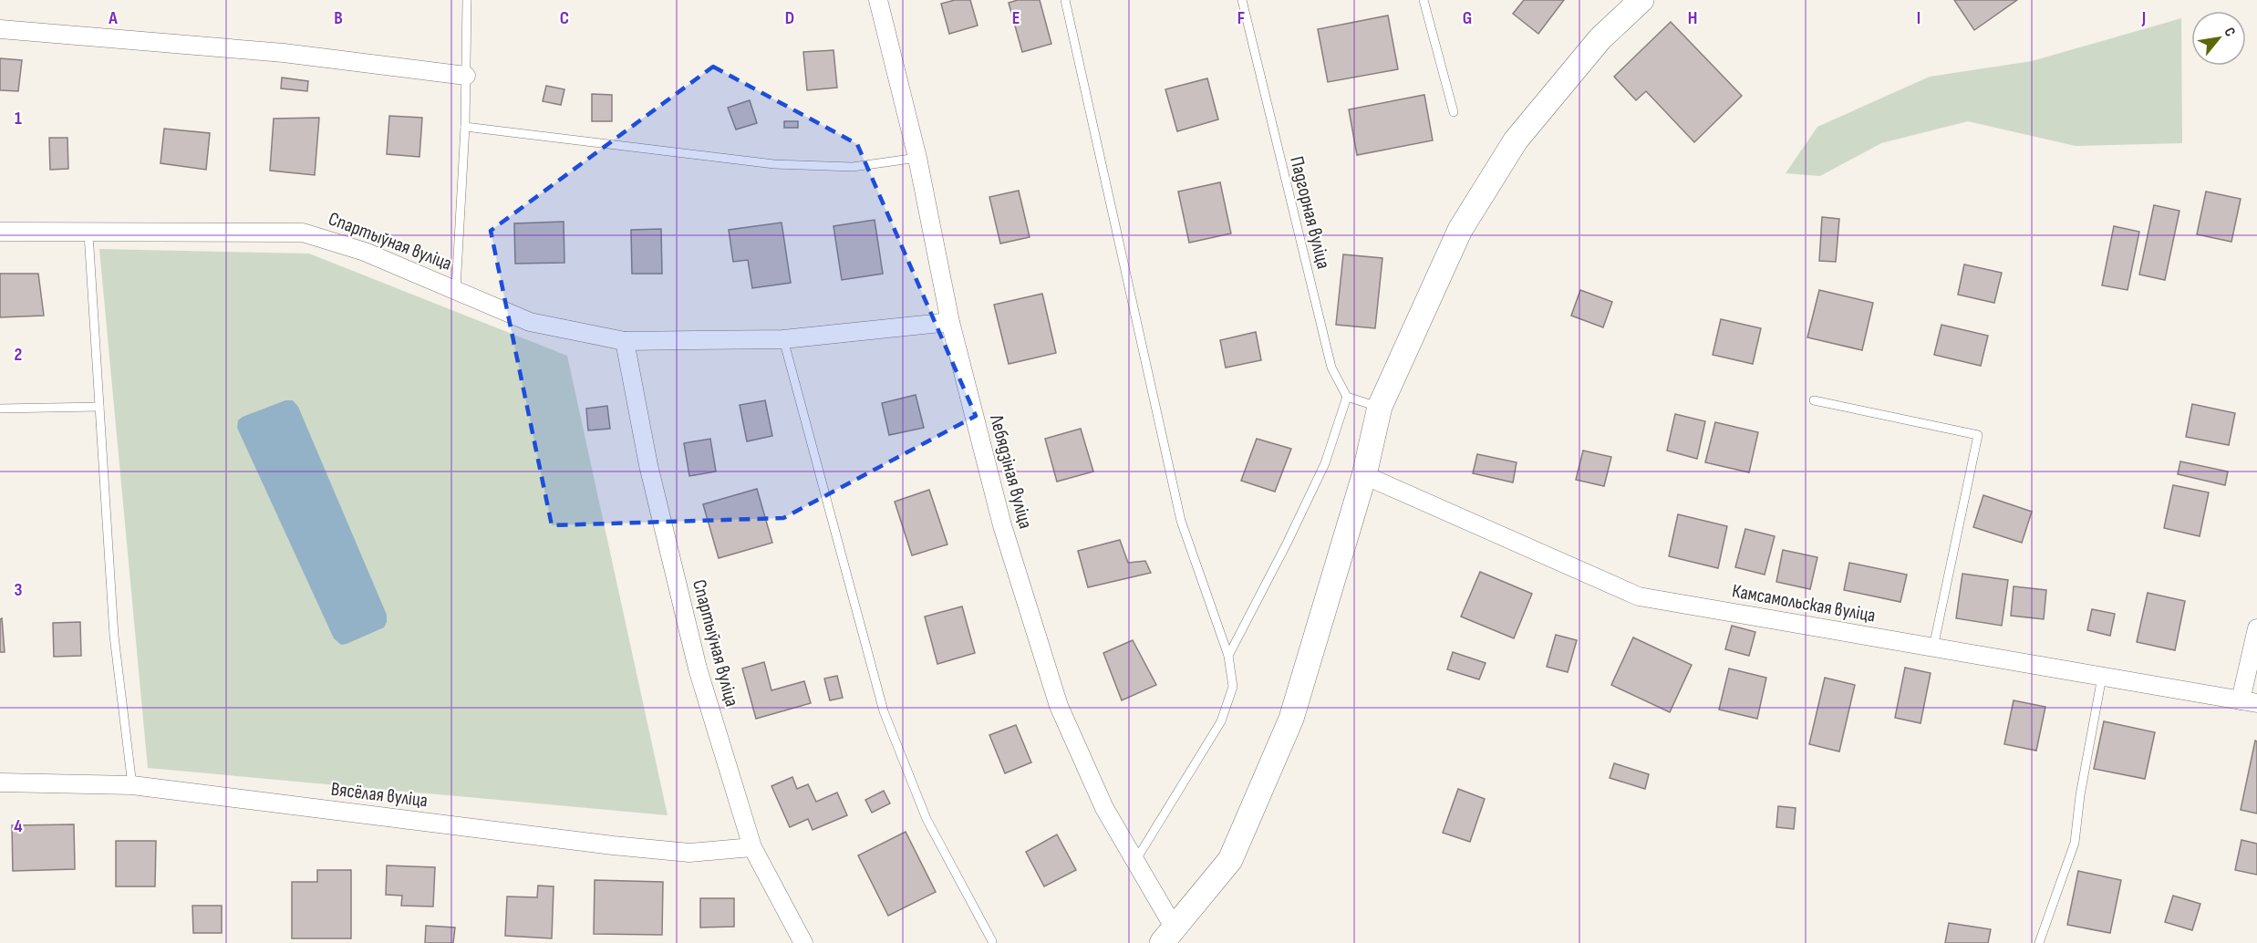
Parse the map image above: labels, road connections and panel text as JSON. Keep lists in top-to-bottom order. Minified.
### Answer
{"streets":{"street":["Спартыўная вуліца","Лебядзіная вуліца","Камсамольская вуліца","Вясёлая вуліца"],"lane":["Падгорная вуліца"]},"crossings":[["Спартыўная вуліца","Лебядзіная вуліца"],["Спартыўная вуліца","Вясёлая вуліца"]],"north":"top right","grid":{"columns":["A","B","C","D","E","F","G","H","I","J"],"rows":["1","2","3","4"]}}
